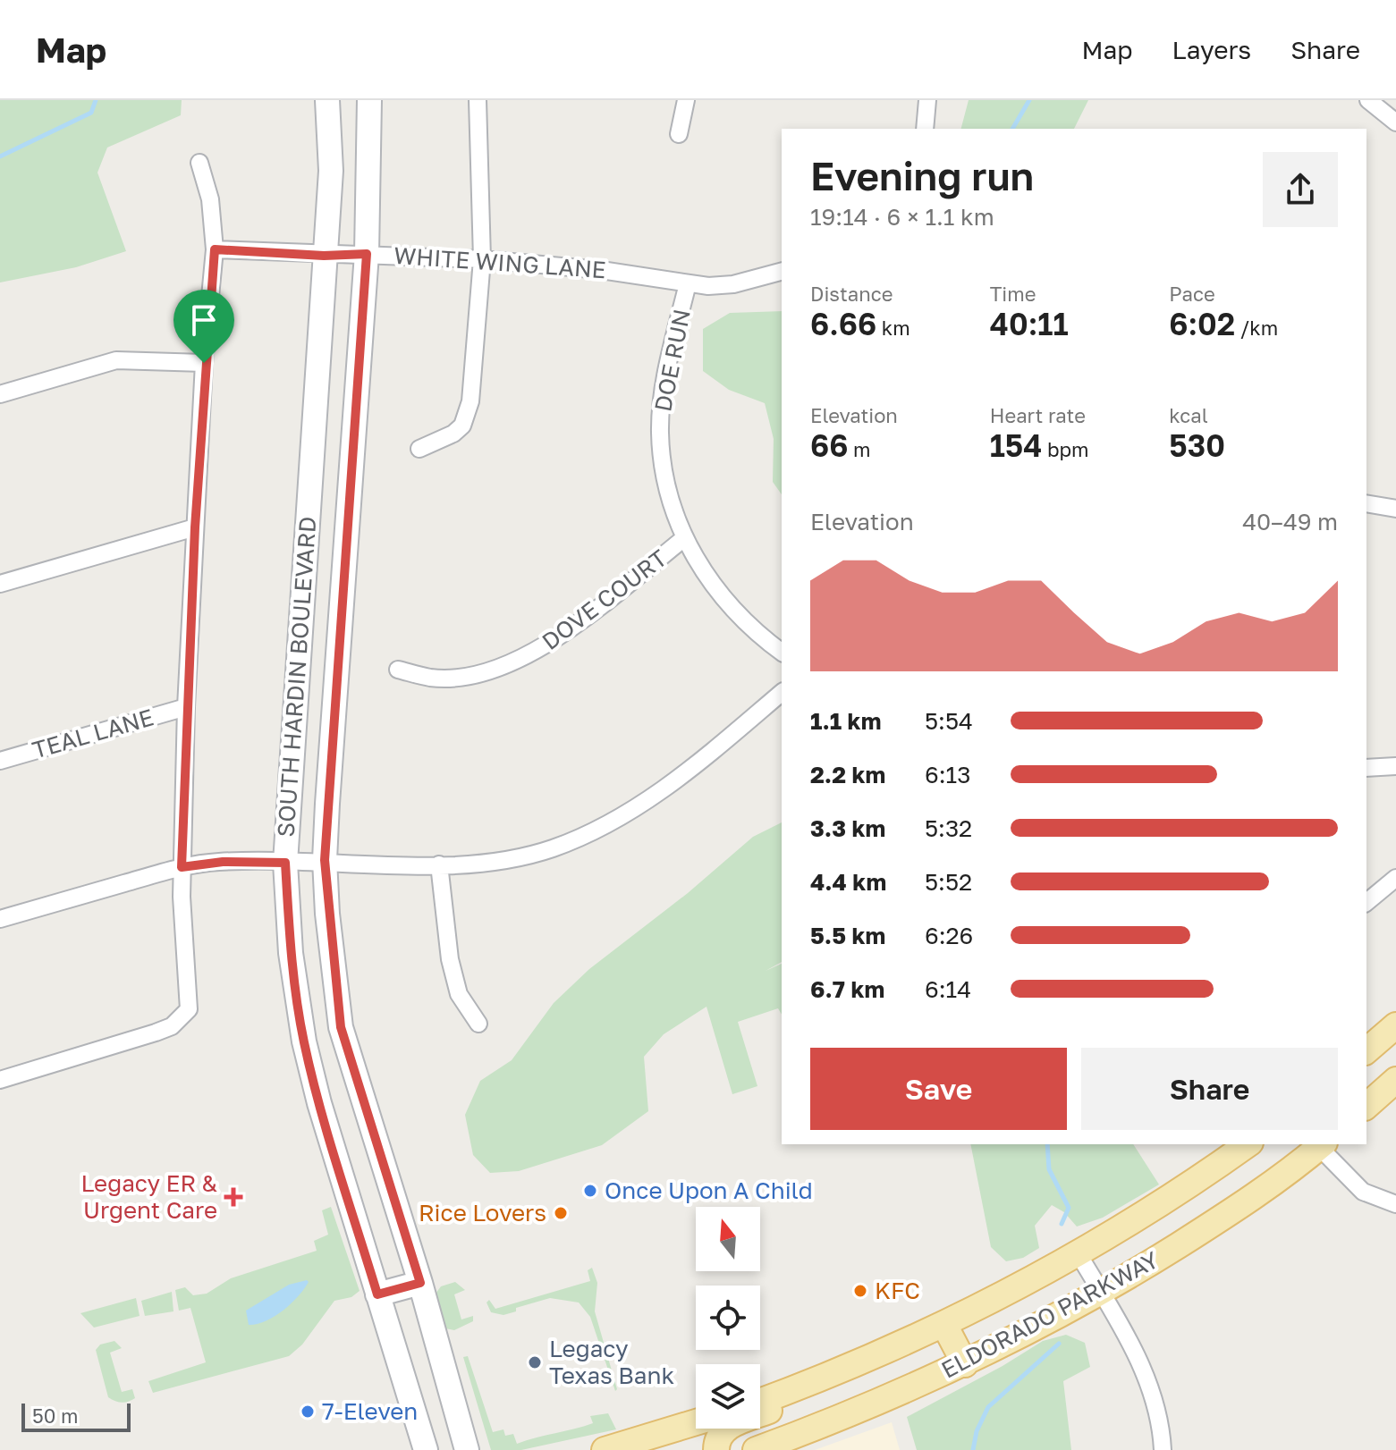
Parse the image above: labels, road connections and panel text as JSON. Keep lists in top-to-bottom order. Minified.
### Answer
{"streets":{"main road":["SOUTH HARDIN BOULEVARD","ELDORADO PARKWAY"],"street":["WHITE WING LANE","DOE RUN","DOVE COURT","TEAL LANE"]},"crossings":[["WHITE WING LANE","DOE RUN"],["WHITE WING LANE","SOUTH HARDIN BOULEVARD"],["DOE RUN","DOVE COURT"]],"places":{"other":["Once Upon A Child","Rice Lovers","KFC","Legacy Texas Bank","7-Eleven"],"health":["Legacy ER & Urgent Care"]},"scale_bar":"50 m","north":"top","page":{"header":"Map","nav":["Map","Layers","Share"],"heading":["Evening run","19:14 · 6 × 1.1 km"],"stats":[["Distance","6.66 km"],["Time","40:11"],["Pace","6:02 /km"],["Elevation","66 m"],["Heart rate","154 bpm"],["kcal","530"]],"chart":["Elevation","40–49 m"],"list":[{"name":"1.1 km","note":"5:54"},{"name":"2.2 km","note":"6:13"},{"name":"3.3 km","note":"5:32"},{"name":"4.4 km","note":"5:52"},{"name":"5.5 km","note":"6:26"},{"name":"6.7 km","note":"6:14"}],"buttons":["Save","Share"],"scale":"50 m"}}
